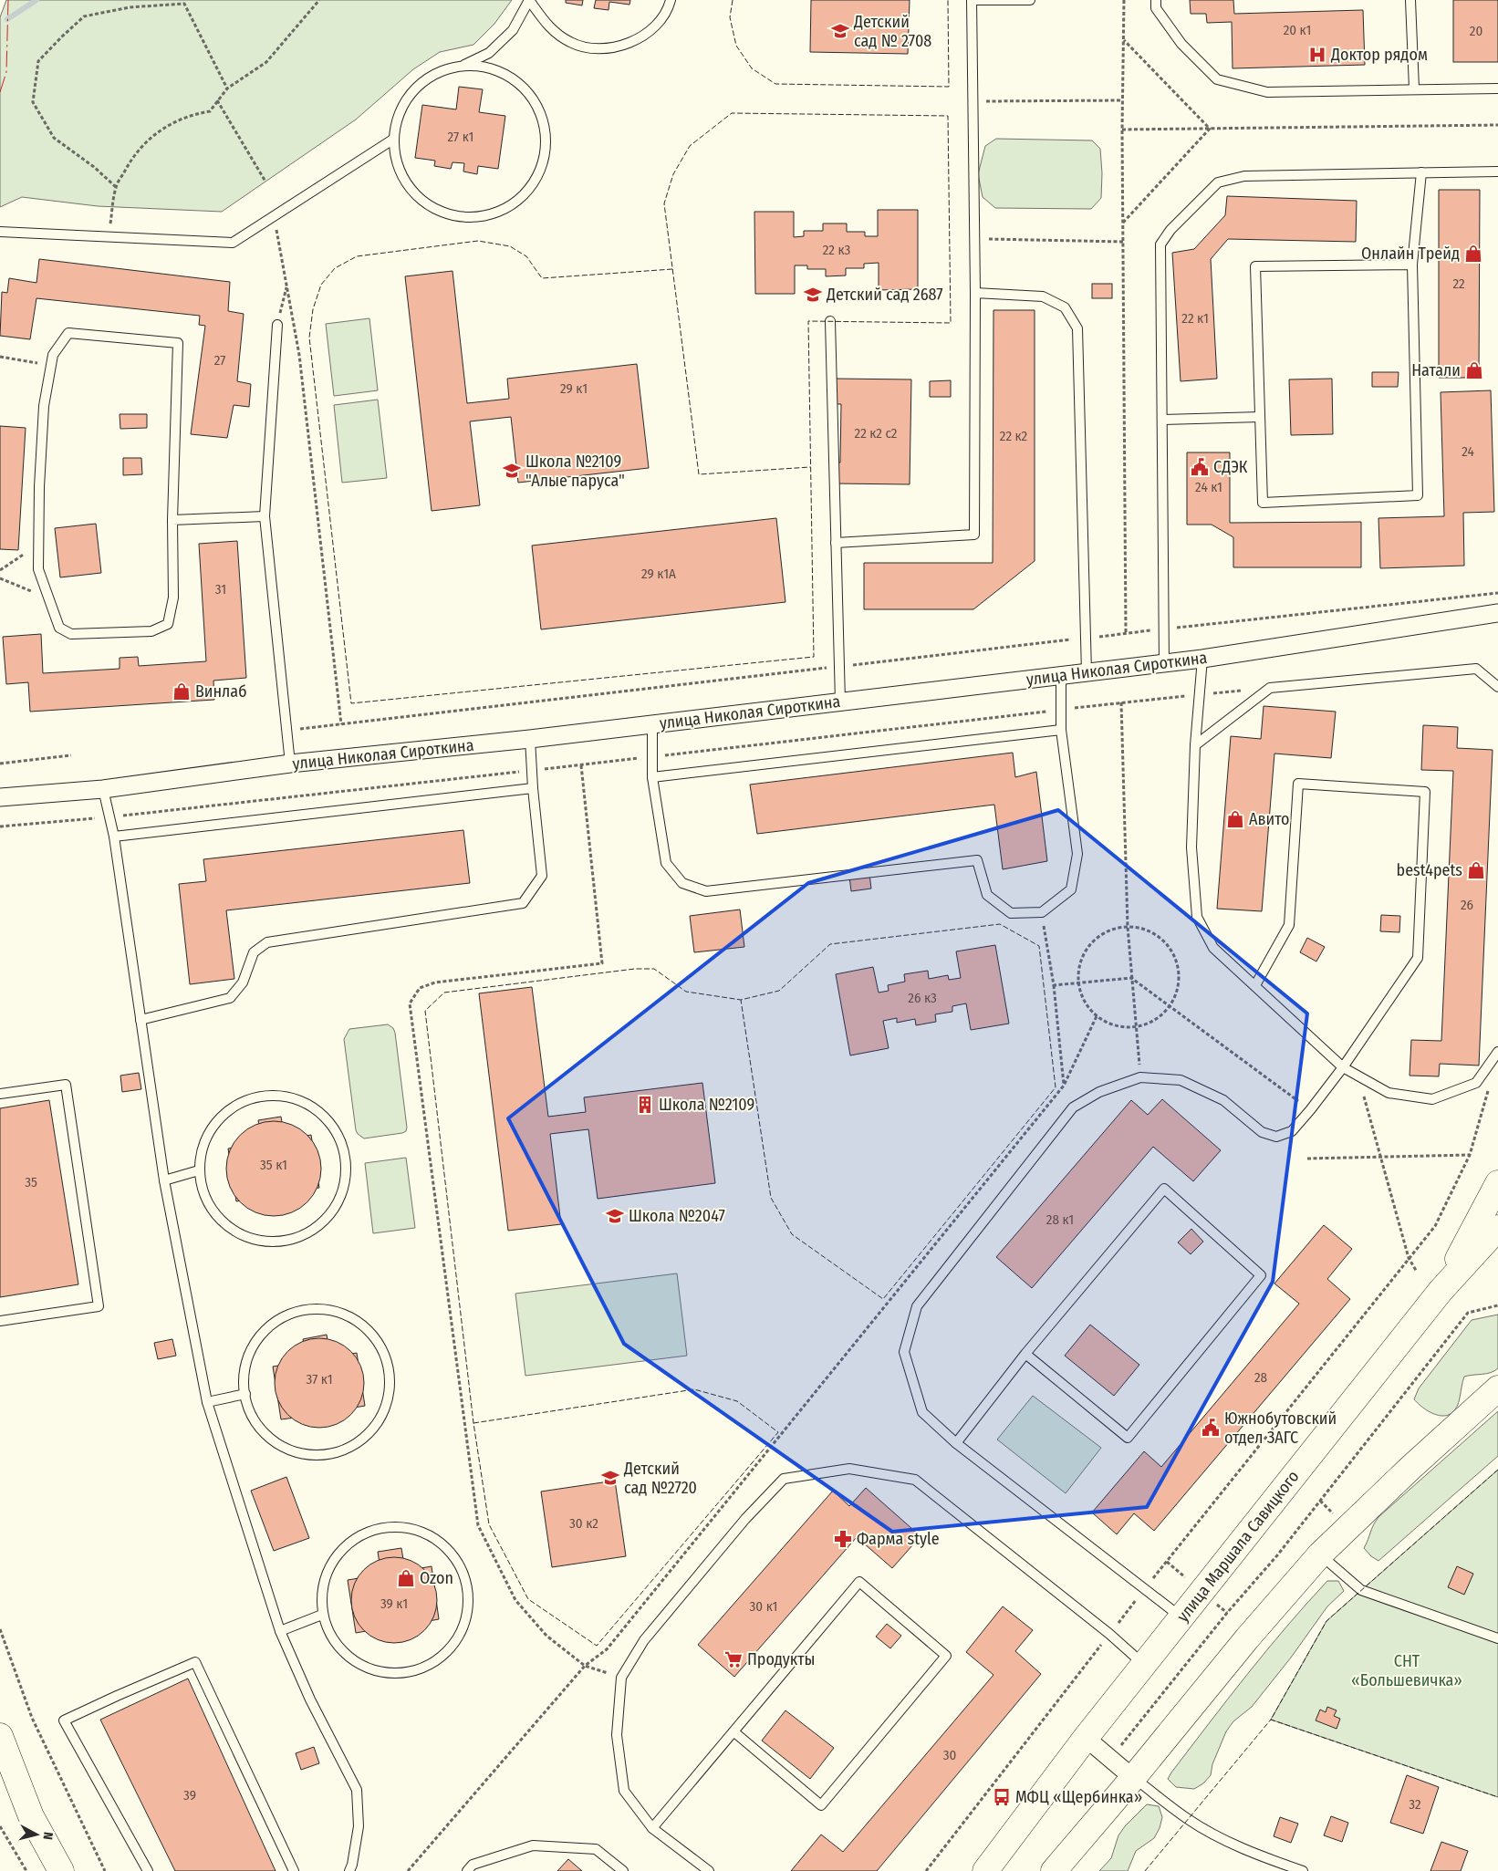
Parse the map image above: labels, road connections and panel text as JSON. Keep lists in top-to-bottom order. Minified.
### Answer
{"streets":{"street":["улица Николая Сироткина","улица Маршала Савицкого"]},"parks":["СНТ «Большевичка»"],"places":{"school or university":["Детский сад № 2708","Детский сад 2687","Школа №2109 \"Алые паруса\"","Школа №2047","Детский сад №2720"],"hospital":["Доктор рядом"],"shop":["Онлайн Трейд","Натали","Винлаб","Авито","best4pets","Ozon"],"public building":["СДЭК","Южнобутовский отдел ЗАГС"],"building":["Школа №2109"],"pharmacy":["Фарма style"],"supermarket":["Продукты"],"bus stop":["МФЦ «Щербинка»"]},"house_numbers":["20 к1","20","27 к1","22 к3","22","22 к1","27","29 к1","22 к2 с2","22 к2","24","24 к1","29 к1А","31","26","26 к3","35 к1","35","28 к1","28","37 к1","30 к2","39 к1","30 к1","30","39","32"],"north":"right"}
